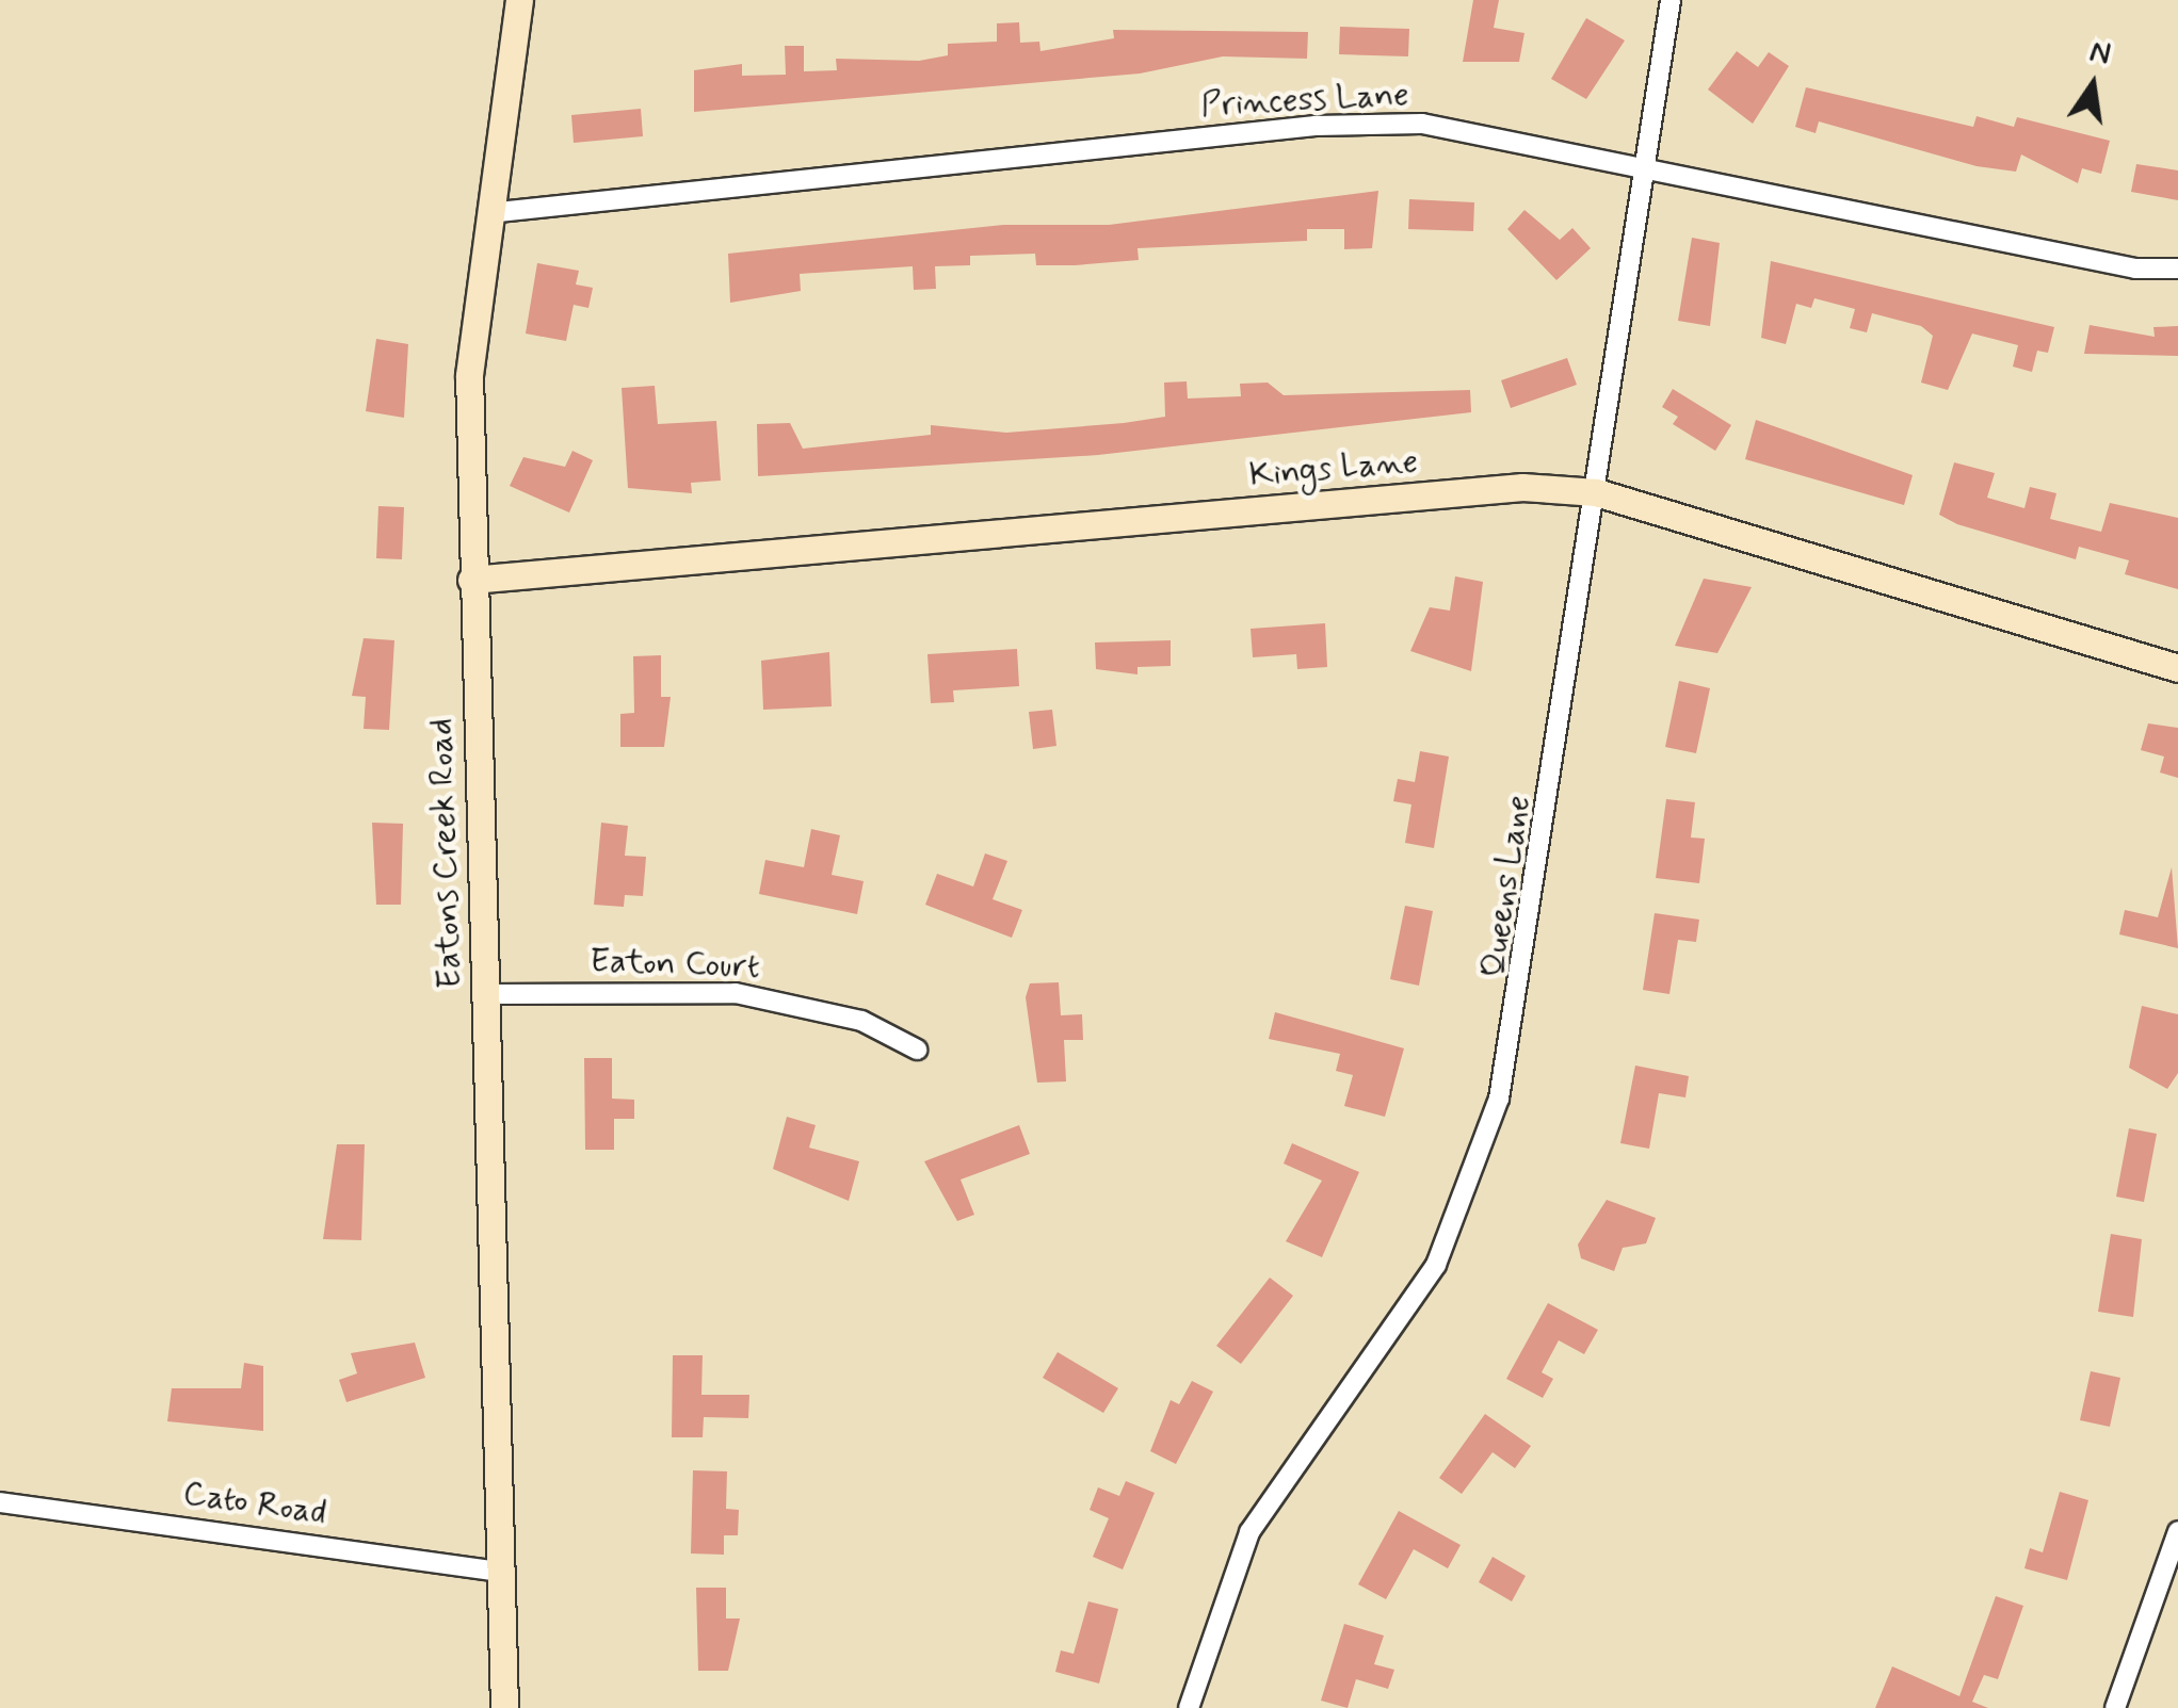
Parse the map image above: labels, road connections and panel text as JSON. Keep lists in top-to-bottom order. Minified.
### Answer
{"streets":{"street":["Princess Lane","Kings Lane","Eatons Creek Road","Queens Lane","Eaton Court","Cato Road"]},"crossings":[["Princess Lane","Eatons Creek Road"],["Princess Lane","Queens Lane"],["Kings Lane","Eatons Creek Road"],["Kings Lane","Queens Lane"],["Eatons Creek Road","Eaton Court"],["Eatons Creek Road","Cato Road"]],"north":"top"}
